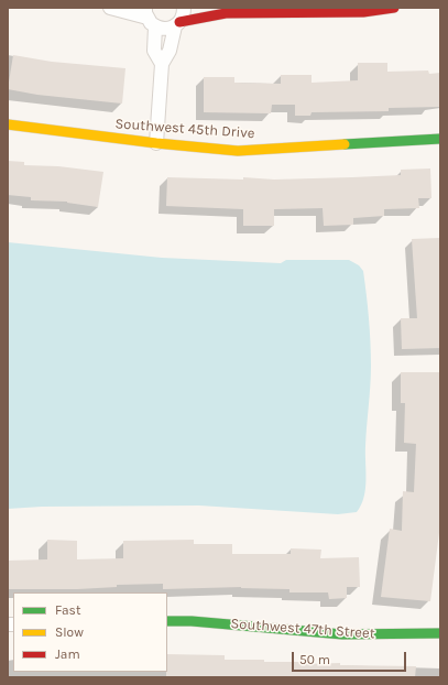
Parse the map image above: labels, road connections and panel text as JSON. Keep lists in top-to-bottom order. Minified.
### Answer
{"streets":{"street":["Southwest 45th Drive","Southwest 47th Street"]},"legend":["Fast","Slow","Jam"],"scale_bar":"50 m"}
